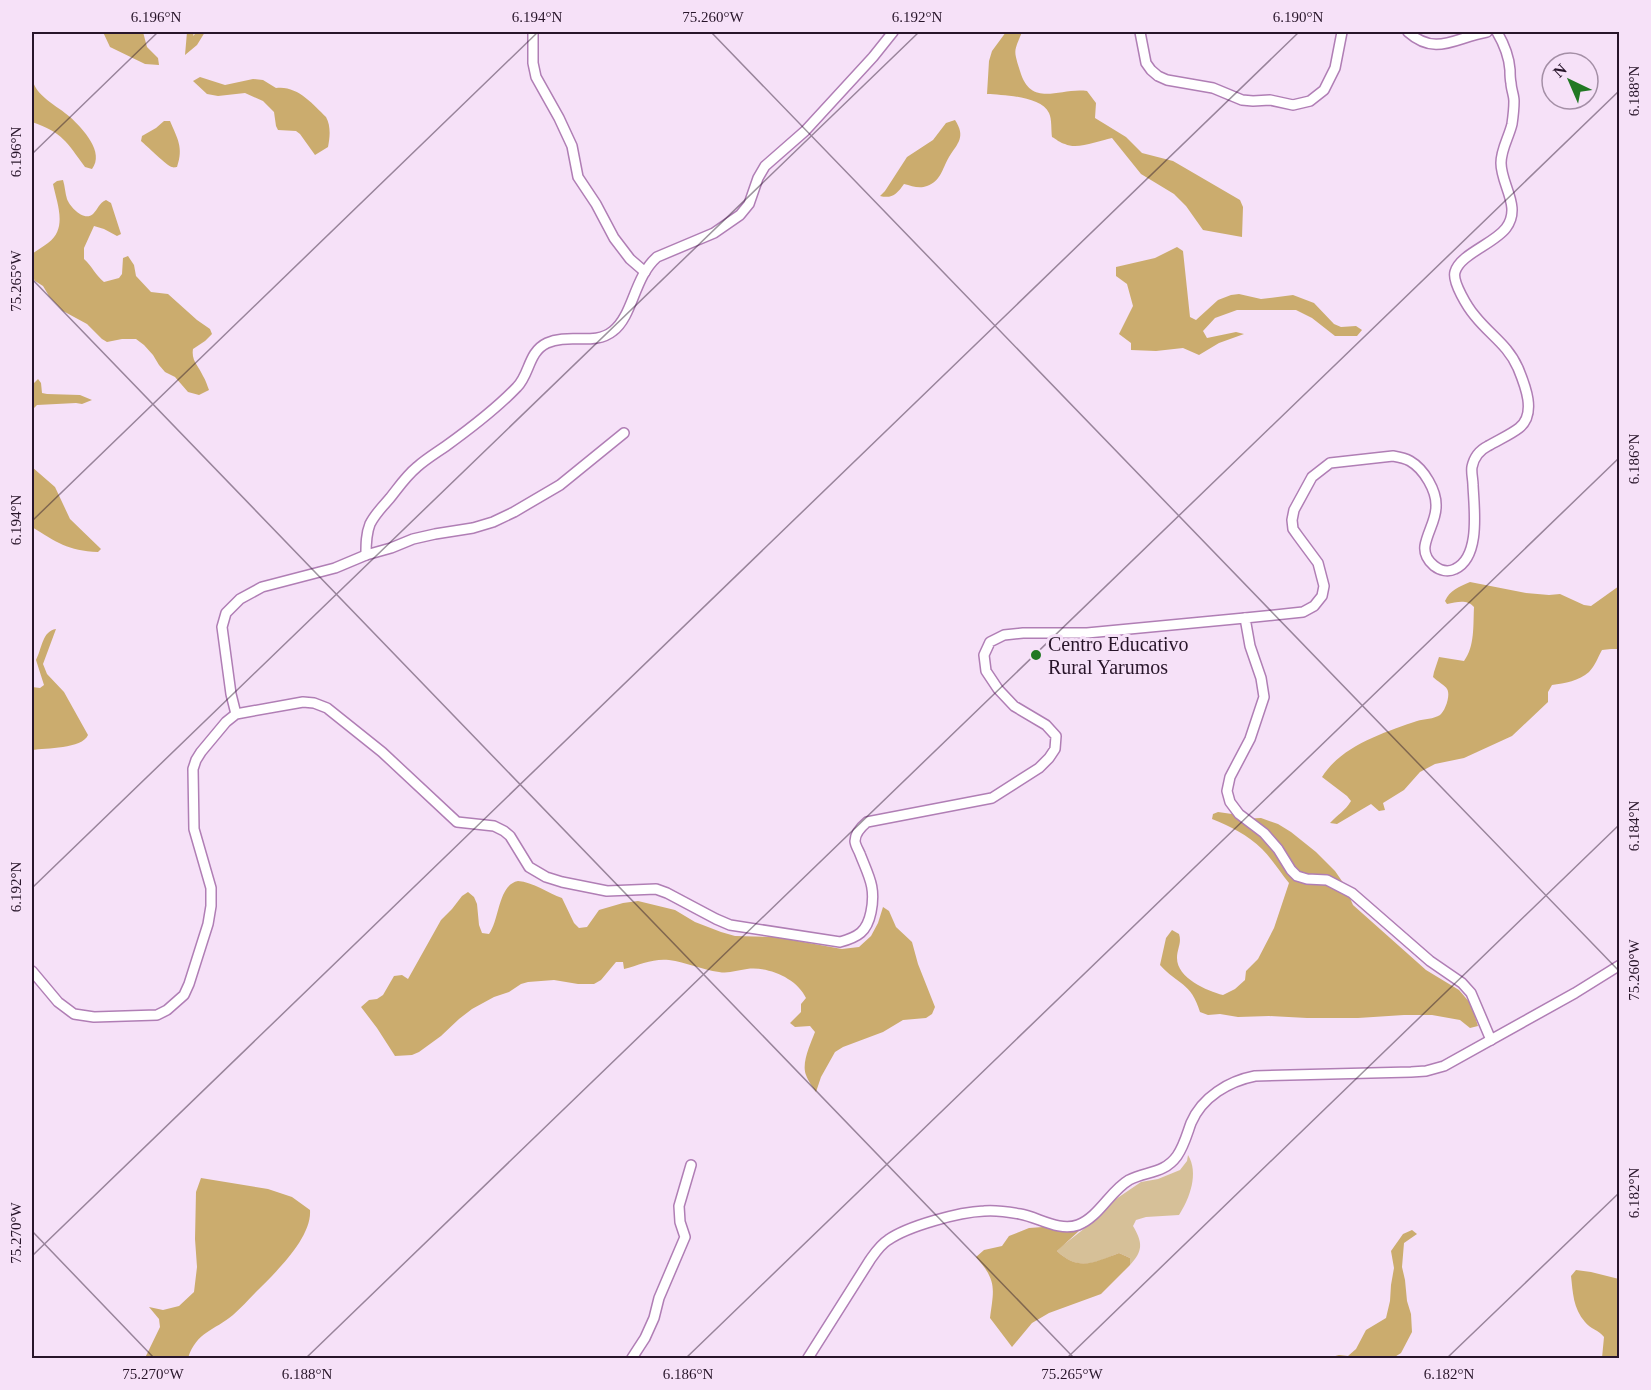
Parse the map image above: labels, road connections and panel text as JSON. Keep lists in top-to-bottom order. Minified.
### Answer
{"places":["Centro Educativo Rural Yarumos"],"north":"top left","coordinates":["6.196°N","6.194°N","75.260°W","6.192°N","6.190°N","6.188°N","75.265°W","6.186°N","6.184°N","6.182°N","75.270°W"]}
